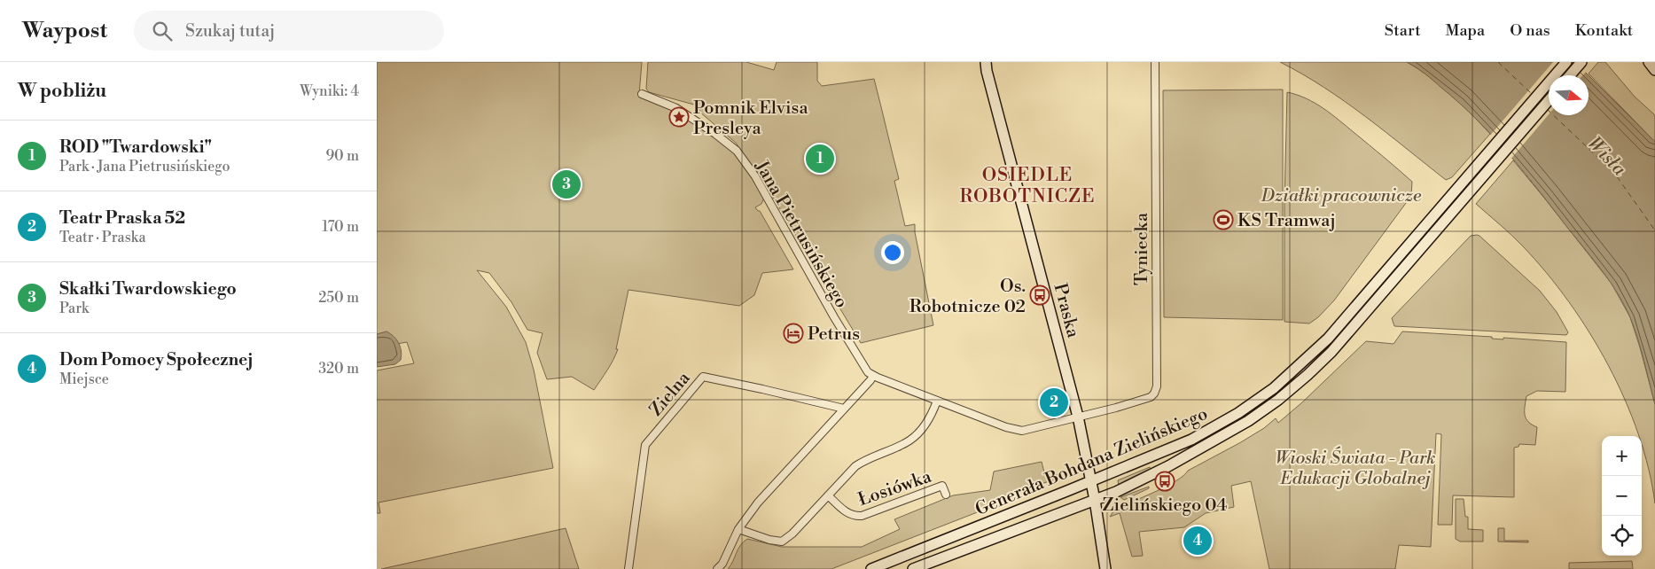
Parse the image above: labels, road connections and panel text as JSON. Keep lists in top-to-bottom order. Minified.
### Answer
{"streets":{"main road":["Praska","Generała Bohdana Zielińskiego"],"street":["Jana Pietrusińskiego","Tyniecka","Zielna","Łosiówka"]},"crossings":[["Tyniecka","Praska"],["Praska","Generała Bohdana Zielińskiego"]],"districts":["OSIEDLE ROBOTNICZE"],"water":["Wisła"],"parks":["Działki pracownicze","Wioski Świata - Park Edukacji Globalnej"],"places":{"place":["Pomnik Elvisa Presleya"],"sports":["KS Tramwaj"],"bus stop":["Os. Robotnicze 02","Zielińskiego 04"],"hotel":["Petrus"]},"north":"right","page":{"header":"Waypost","search":"Szukaj tutaj","nav":["Start","Mapa","O nas","Kontakt"],"heading":["W pobliżu","Wyniki: 4"],"list":[{"mark":"1","name":"ROD \"Twardowski\"","note":"Park · Jana Pietrusińskiego","value":"90 m"},{"mark":"2","name":"Teatr Praska 52","note":"Teatr · Praska","value":"170 m"},{"mark":"3","name":"Skałki Twardowskiego","note":"Park","value":"250 m"},{"mark":"4","name":"Dom Pomocy Społecznej","note":"Miejsce","value":"320 m"}],"pins":["1","3","2","4"],"map_buttons":["+","−"]}}
